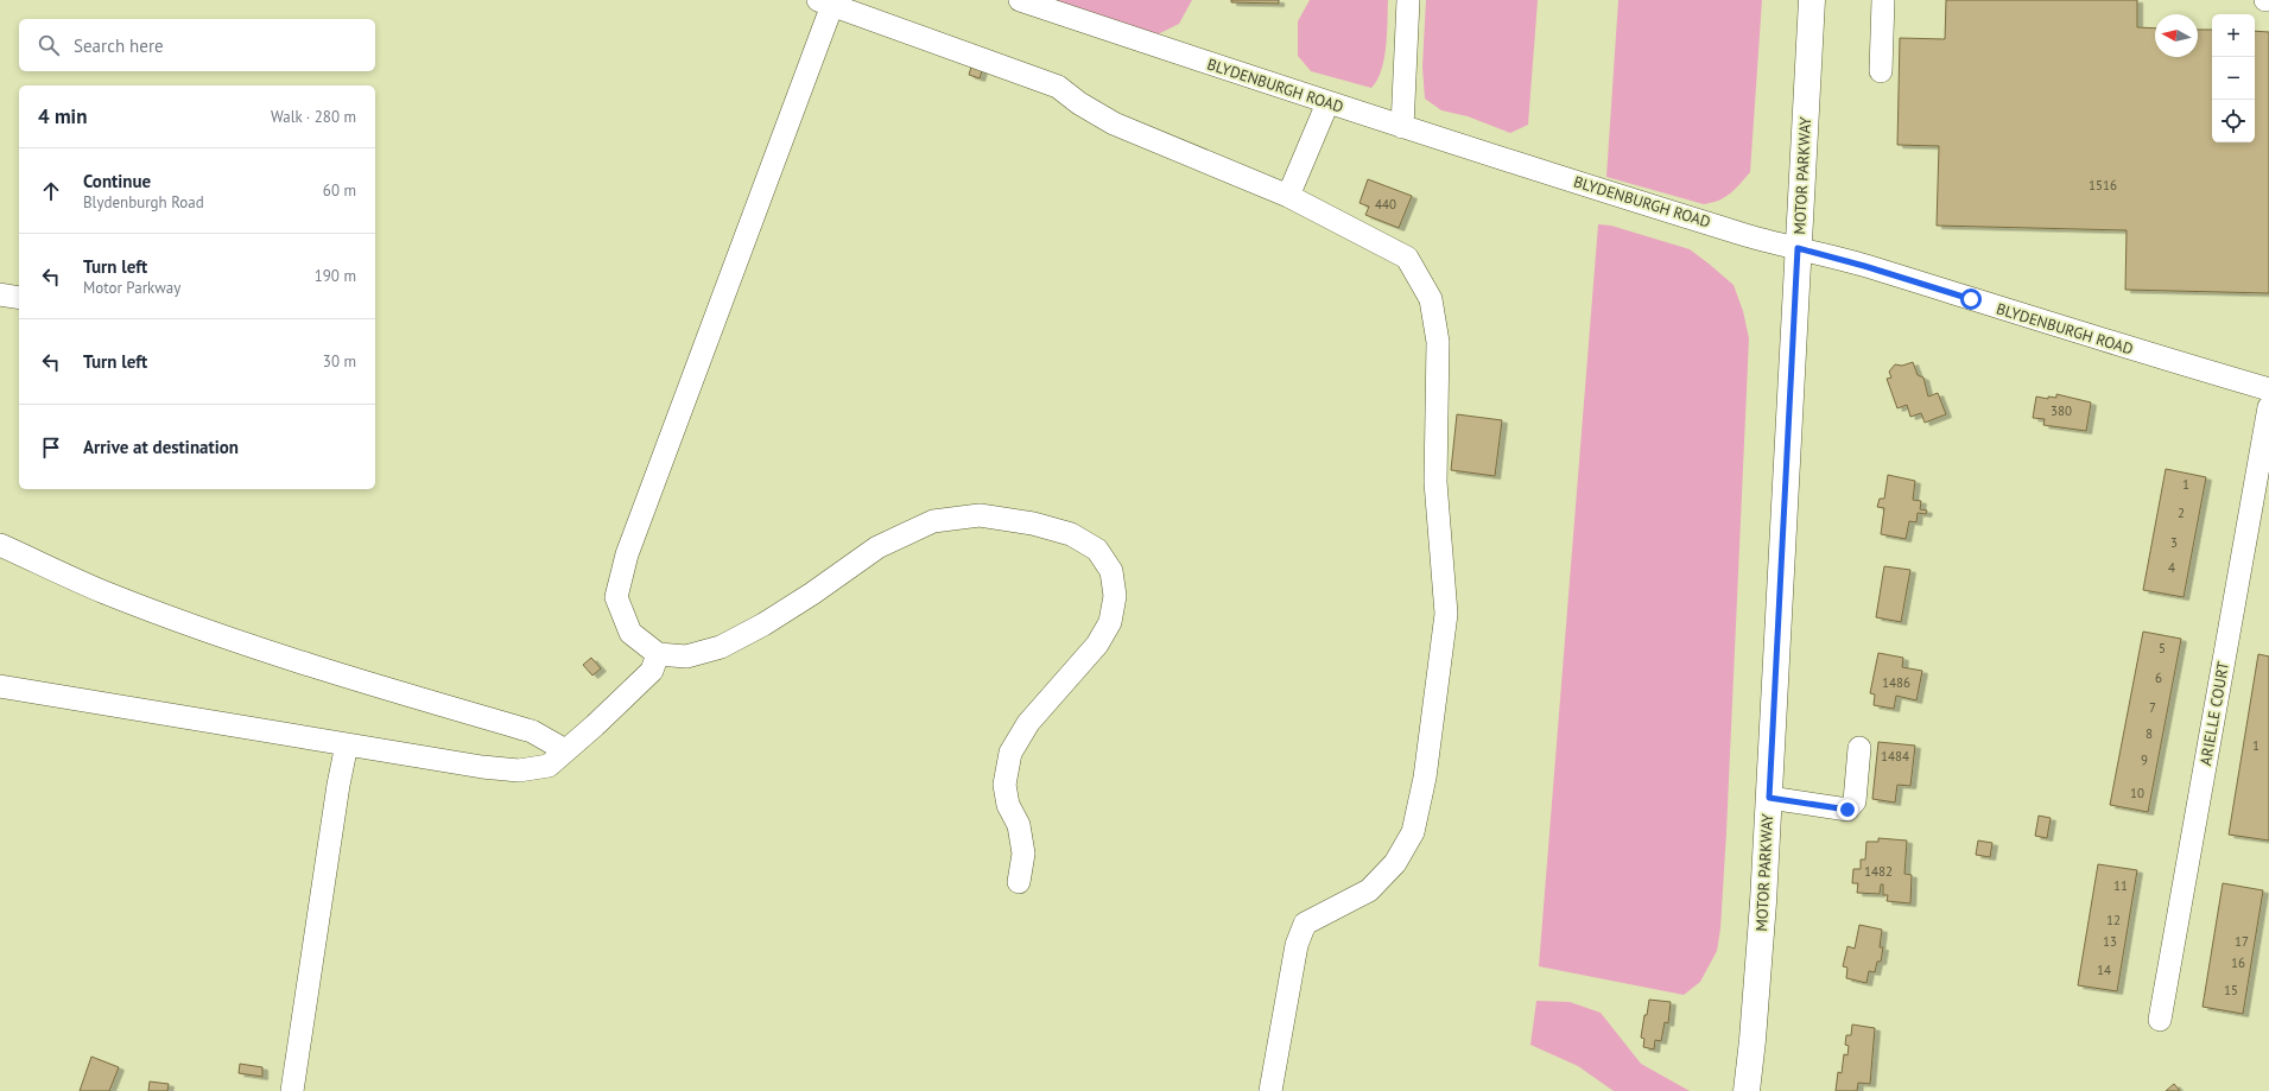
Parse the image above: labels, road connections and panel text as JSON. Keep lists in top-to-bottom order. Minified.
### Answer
{"streets":{"main road":["MOTOR PARKWAY"],"street":["BLYDENBURGH ROAD","ARIELLE COURT"]},"crossings":[["BLYDENBURGH ROAD","MOTOR PARKWAY"]],"house_numbers":["1516","440","380","1","2","3","4","5","6","1486","7","8","1","1484","9","10","1482","11","12","13","17","16","14","15"],"north":"left","page":{"map_buttons":["+","−"],"search":"Search here","heading":["4 min","Walk · 280 m"],"list":[["Continue","Blydenburgh Road","60 m"],["Turn left","Motor Parkway","190 m"],["Turn left","30 m"],"Arrive at destination"]}}
